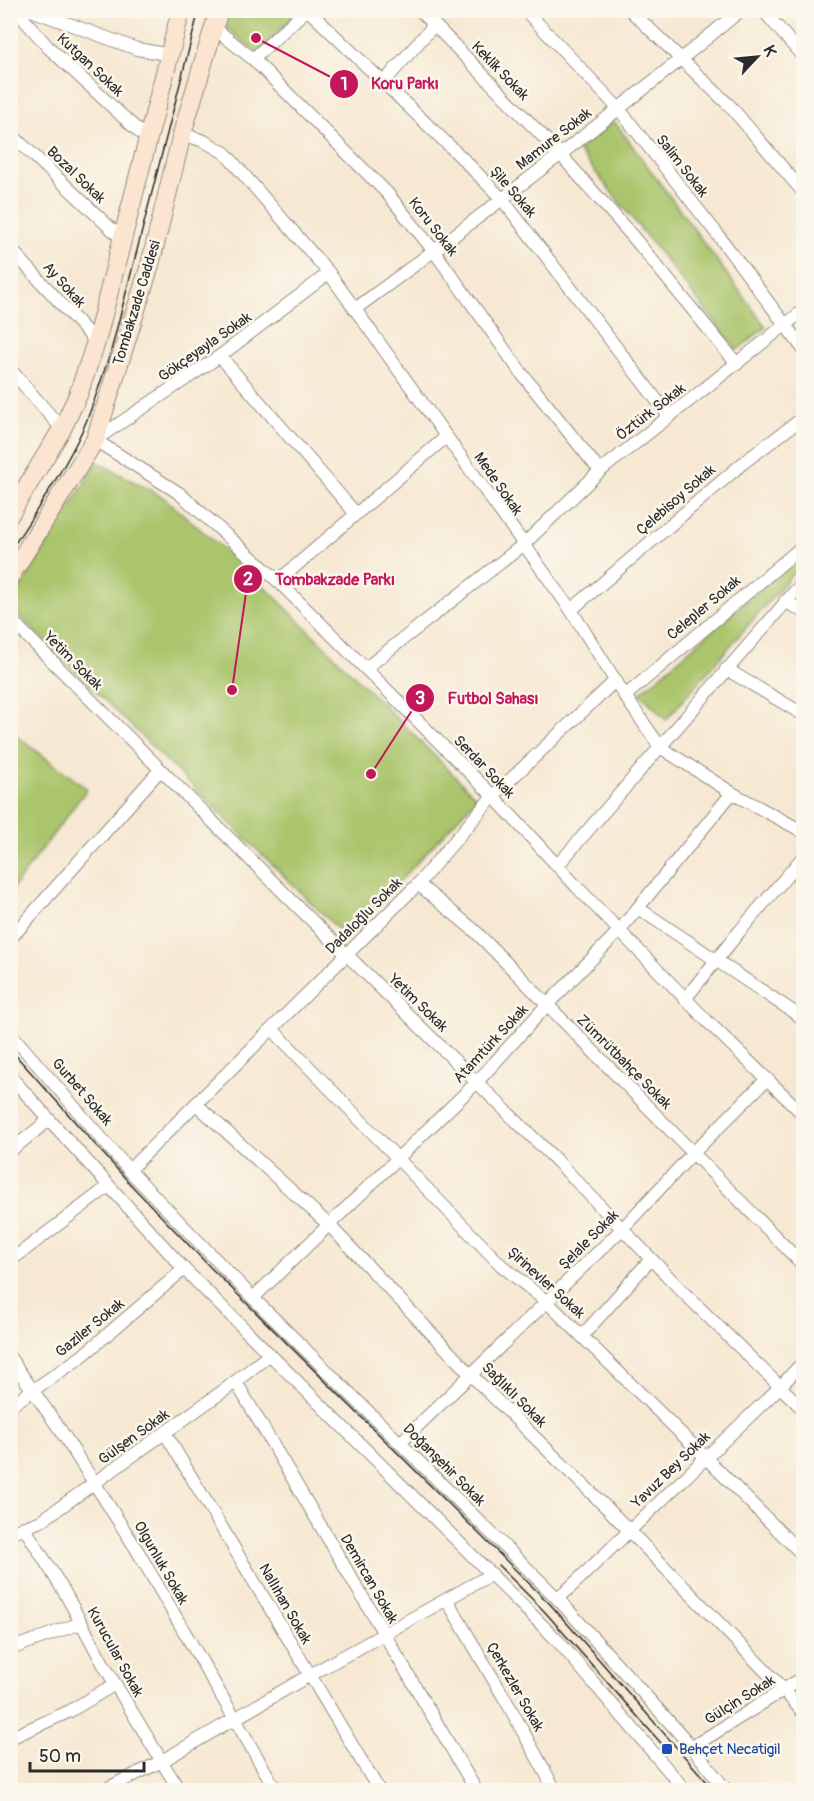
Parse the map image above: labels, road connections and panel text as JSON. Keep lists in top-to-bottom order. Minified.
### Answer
{"streets":{"main road":["Tombakzade Caddesi"],"street":["Kutgan Sokak","Keklik Sokak","Mamure Sokak","Salim Sokak","Bozal Sokak","Şile Sokak","Koru Sokak","Ay Sokak","Gökçeyayla Sokak","Öztürk Sokak","Mede Sokak","Çelebisoy Sokak","Celepler Sokak","Yetim Sokak","Serdar Sokak","Dadaloğlu Sokak","Atamtürk Sokak","Zümrütbahçe Sokak","Gurbet Sokak","Şelale Sokak","Şirinevler Sokak","Gaziler Sokak","Sağlıklı Sokak","Gülşen Sokak","Doğanşehir Sokak","Yavuz Bey Sokak","Olgunluk Sokak","Demircan Sokak","Nallıhan Sokak","Kurucular Sokak","Çerkezler Sokak","Gülçin Sokak"]},"crossings":[["Kutgan Sokak","Tombakzade Caddesi"],["Keklik Sokak","Mamure Sokak"],["Keklik Sokak","Öztürk Sokak"],["Mamure Sokak","Salim Sokak"],["Mamure Sokak","Şile Sokak"],["Mamure Sokak","Koru Sokak"],["Mamure Sokak","Mede Sokak"],["Salim Sokak","Öztürk Sokak"],["Bozal Sokak","Tombakzade Caddesi"],["Şile Sokak","Öztürk Sokak"],["Koru Sokak","Tombakzade Caddesi"],["Koru Sokak","Öztürk Sokak"],["Ay Sokak","Tombakzade Caddesi"],["Tombakzade Caddesi","Gökçeyayla Sokak"],["Tombakzade Caddesi","Mede Sokak"],["Tombakzade Caddesi","Serdar Sokak"],["Gökçeyayla Sokak","Mede Sokak"],["Gökçeyayla Sokak","Serdar Sokak"],["Öztürk Sokak","Mede Sokak"],["Öztürk Sokak","Serdar Sokak"],["Mede Sokak","Çelebisoy Sokak"],["Mede Sokak","Celepler Sokak"],["Mede Sokak","Dadaloğlu Sokak"],["Mede Sokak","Atamtürk Sokak"],["Yetim Sokak","Dadaloğlu Sokak"],["Yetim Sokak","Atamtürk Sokak"],["Yetim Sokak","Şelale Sokak"],["Yetim Sokak","Yavuz Bey Sokak"],["Serdar Sokak","Dadaloğlu Sokak"],["Serdar Sokak","Atamtürk Sokak"],["Serdar Sokak","Şelale Sokak"],["Dadaloğlu Sokak","Zümrütbahçe Sokak"],["Dadaloğlu Sokak","Gurbet Sokak"],["Dadaloğlu Sokak","Şirinevler Sokak"],["Dadaloğlu Sokak","Sağlıklı Sokak"],["Dadaloğlu Sokak","Doğanşehir Sokak"],["Atamtürk Sokak","Zümrütbahçe Sokak"],["Atamtürk Sokak","Şirinevler Sokak"],["Atamtürk Sokak","Sağlıklı Sokak"],["Atamtürk Sokak","Doğanşehir Sokak"],["Zümrütbahçe Sokak","Şelale Sokak"],["Gurbet Sokak","Doğanşehir Sokak"],["Şelale Sokak","Şirinevler Sokak"],["Şelale Sokak","Sağlıklı Sokak"],["Şelale Sokak","Doğanşehir Sokak"],["Şirinevler Sokak","Yavuz Bey Sokak"],["Gaziler Sokak","Olgunluk Sokak"],["Sağlıklı Sokak","Yavuz Bey Sokak"],["Sağlıklı Sokak","Gülçin Sokak"],["Gülşen Sokak","Olgunluk Sokak"],["Gülşen Sokak","Demircan Sokak"],["Gülşen Sokak","Nallıhan Sokak"],["Gülşen Sokak","Kurucular Sokak"],["Doğanşehir Sokak","Yavuz Bey Sokak"],["Doğanşehir Sokak","Gülçin Sokak"]],"places":{"other":["Koru Parkı","Tombakzade Parkı","Futbol Sahası"],"transit":["Behçet Necatigil"]},"scale_bar":"50 m","north":"top right"}
